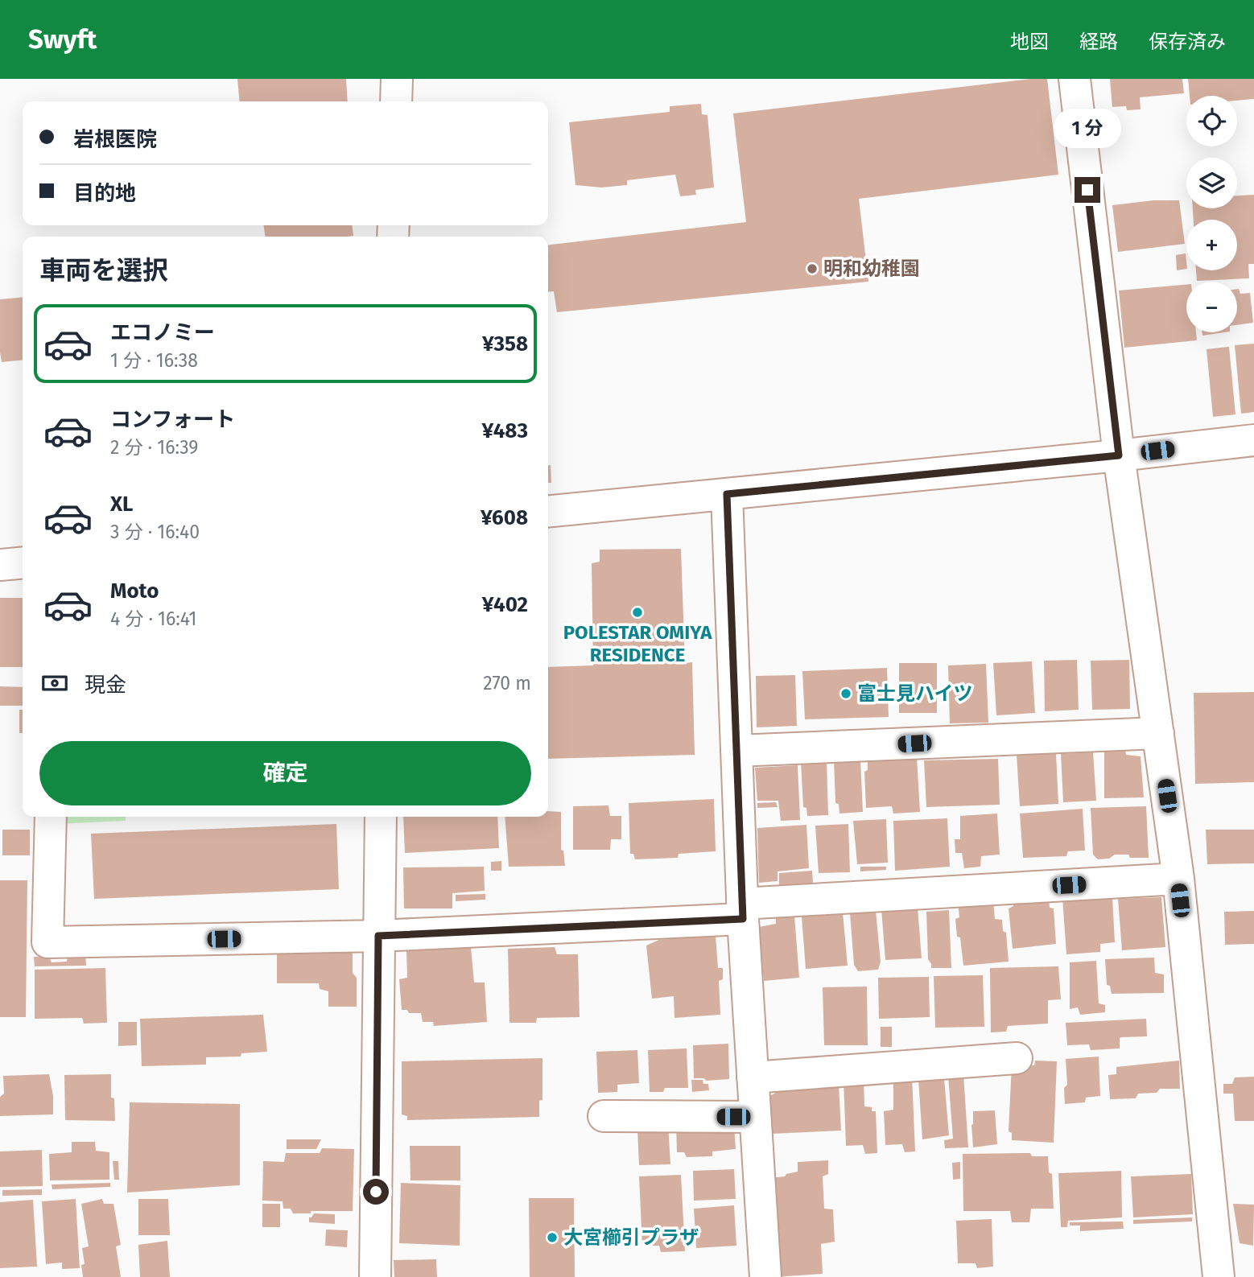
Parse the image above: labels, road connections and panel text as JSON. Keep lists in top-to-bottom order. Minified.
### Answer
{"places":["明和幼稚園","POLESTAR OMIYA RESIDENCE","富士見ハイツ","大宮櫛引プラザ"],"page":{"header":"Swyft","nav":["地図","経路","保存済み"],"map_buttons":["+","−"],"banner":["岩根医院","目的地"],"bubble":"1 分","heading":"車両を選択","list":[{"name":"エコノミー","note":"1 分 · 16:38","value":"¥358"},{"name":"コンフォート","note":"2 分 · 16:39","value":"¥483"},{"name":"XL","note":"3 分 · 16:40","value":"¥608"},{"name":"Moto","note":"4 分 · 16:41","value":"¥402"}],"pay":["現金","270 m"],"buttons":"確定"}}
